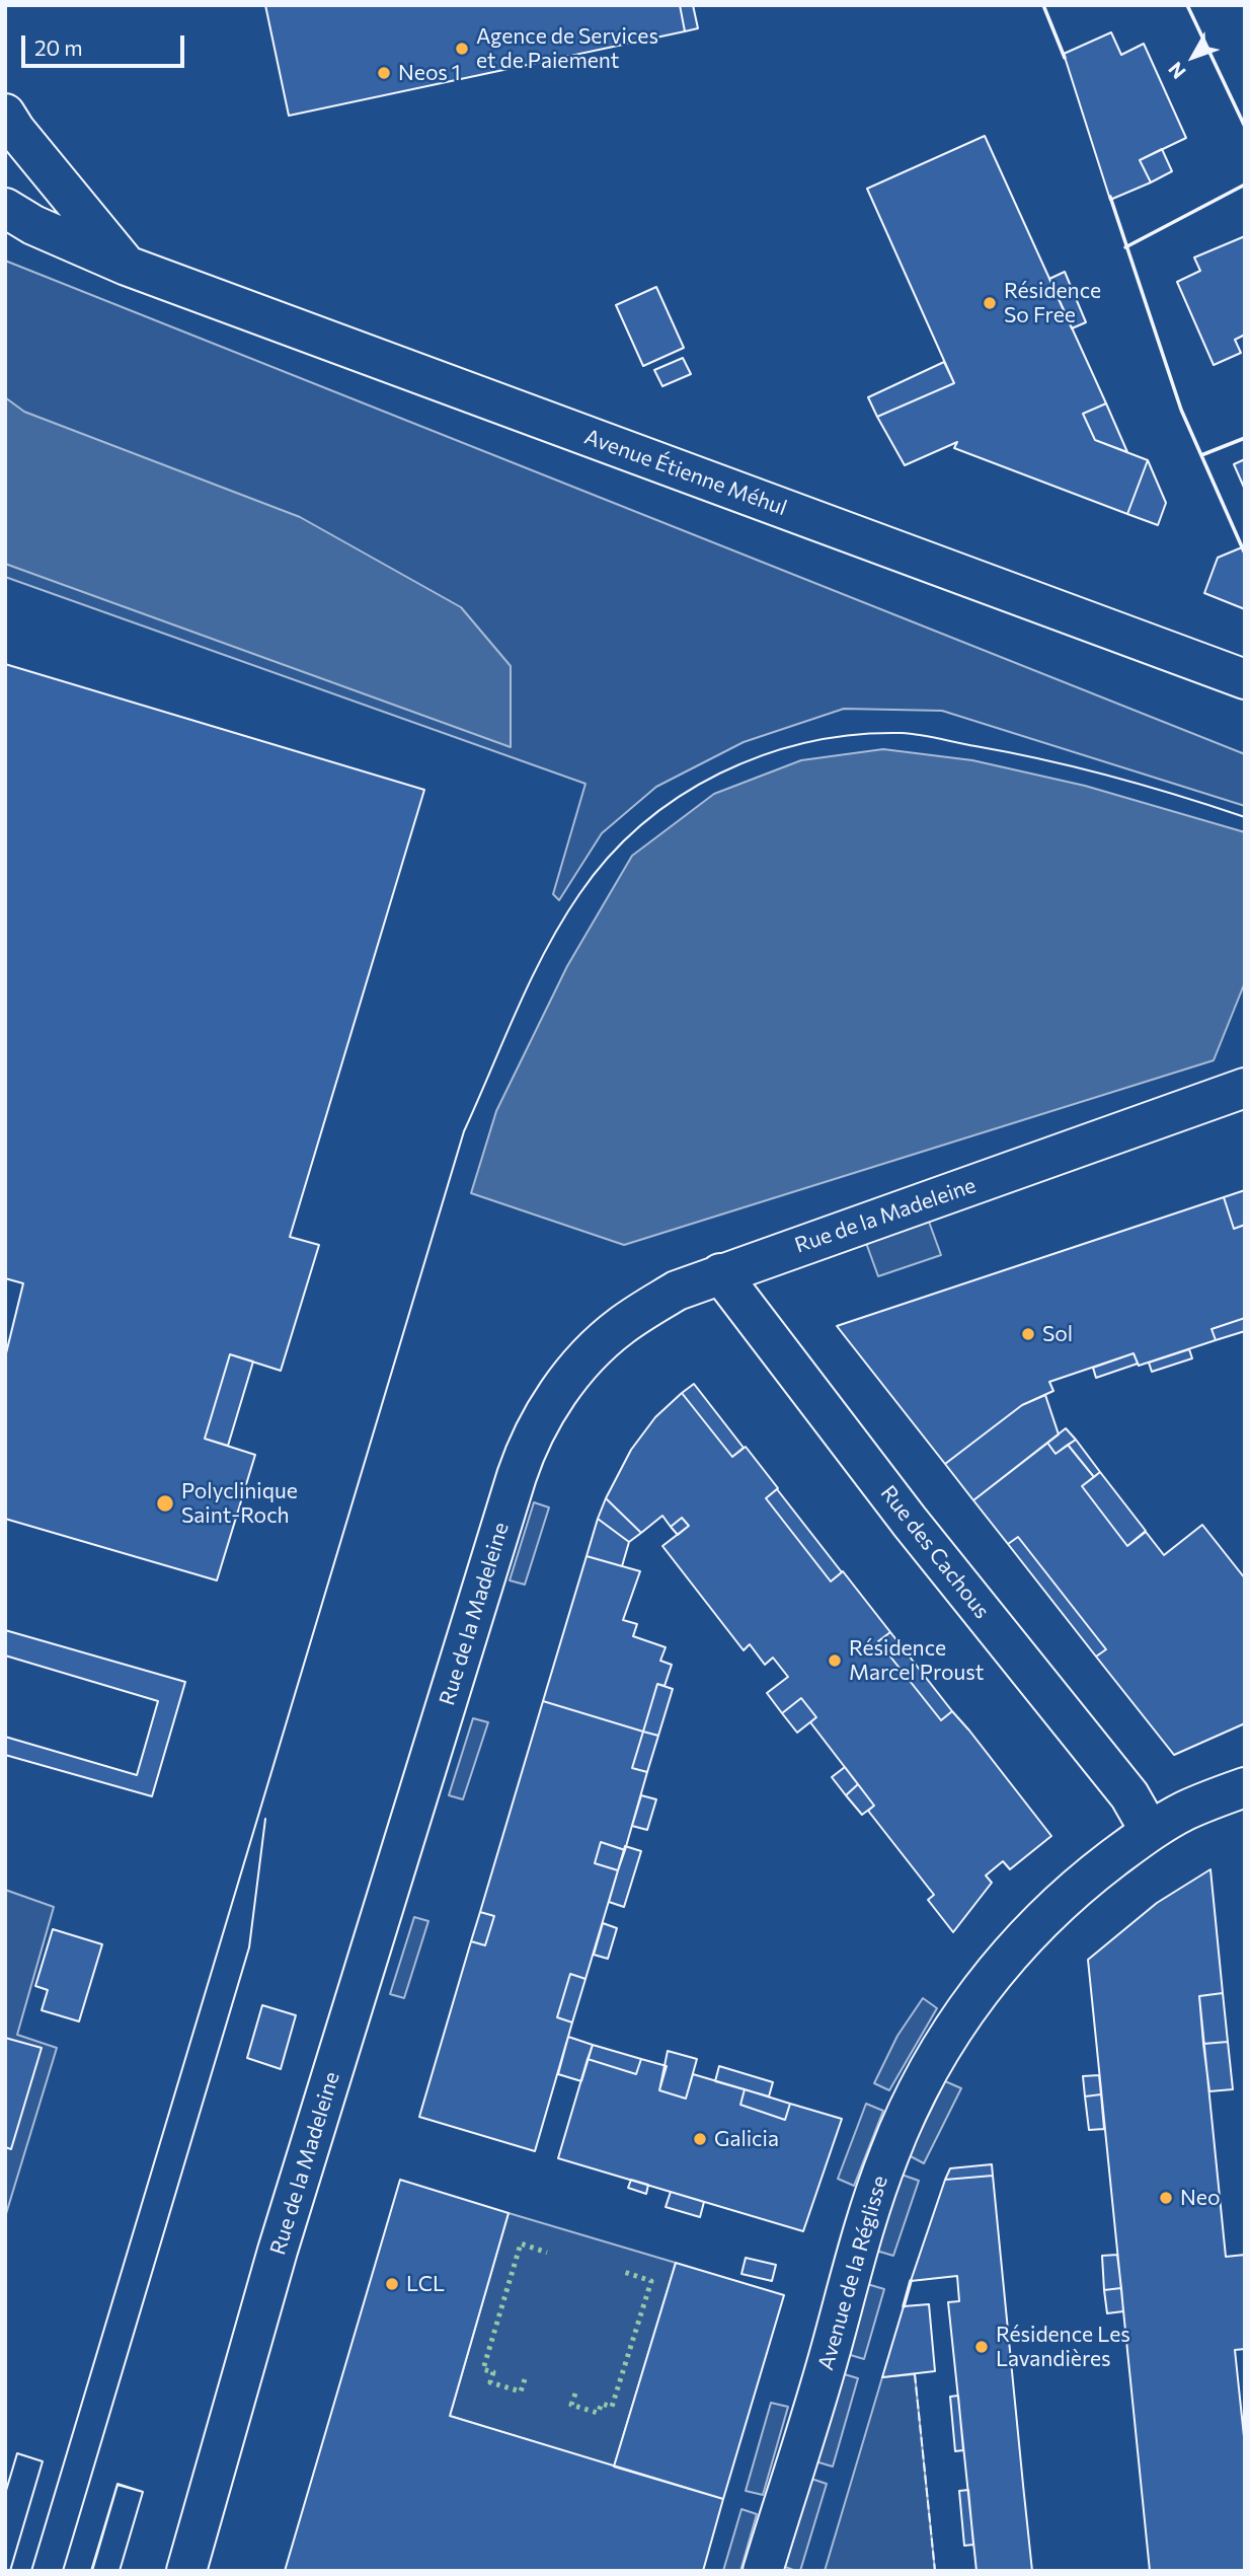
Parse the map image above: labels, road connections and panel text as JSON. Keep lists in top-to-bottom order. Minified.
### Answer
{"streets":{"street":["Avenue Étienne Méhul","Rue de la Madeleine","Rue des Cachous","Avenue de la Réglisse"]},"crossings":[["Rue de la Madeleine","Rue des Cachous"],["Rue des Cachous","Avenue de la Réglisse"]],"places":["Agence de Services et de Paiement","Neos 1","Résidence So Free","Sol","Polyclinique Saint-Roch","Résidence Marcel Proust","Galicia","Neo","LCL","Résidence Les Lavandières"],"scale_bar":"20 m","north":"bottom left"}
